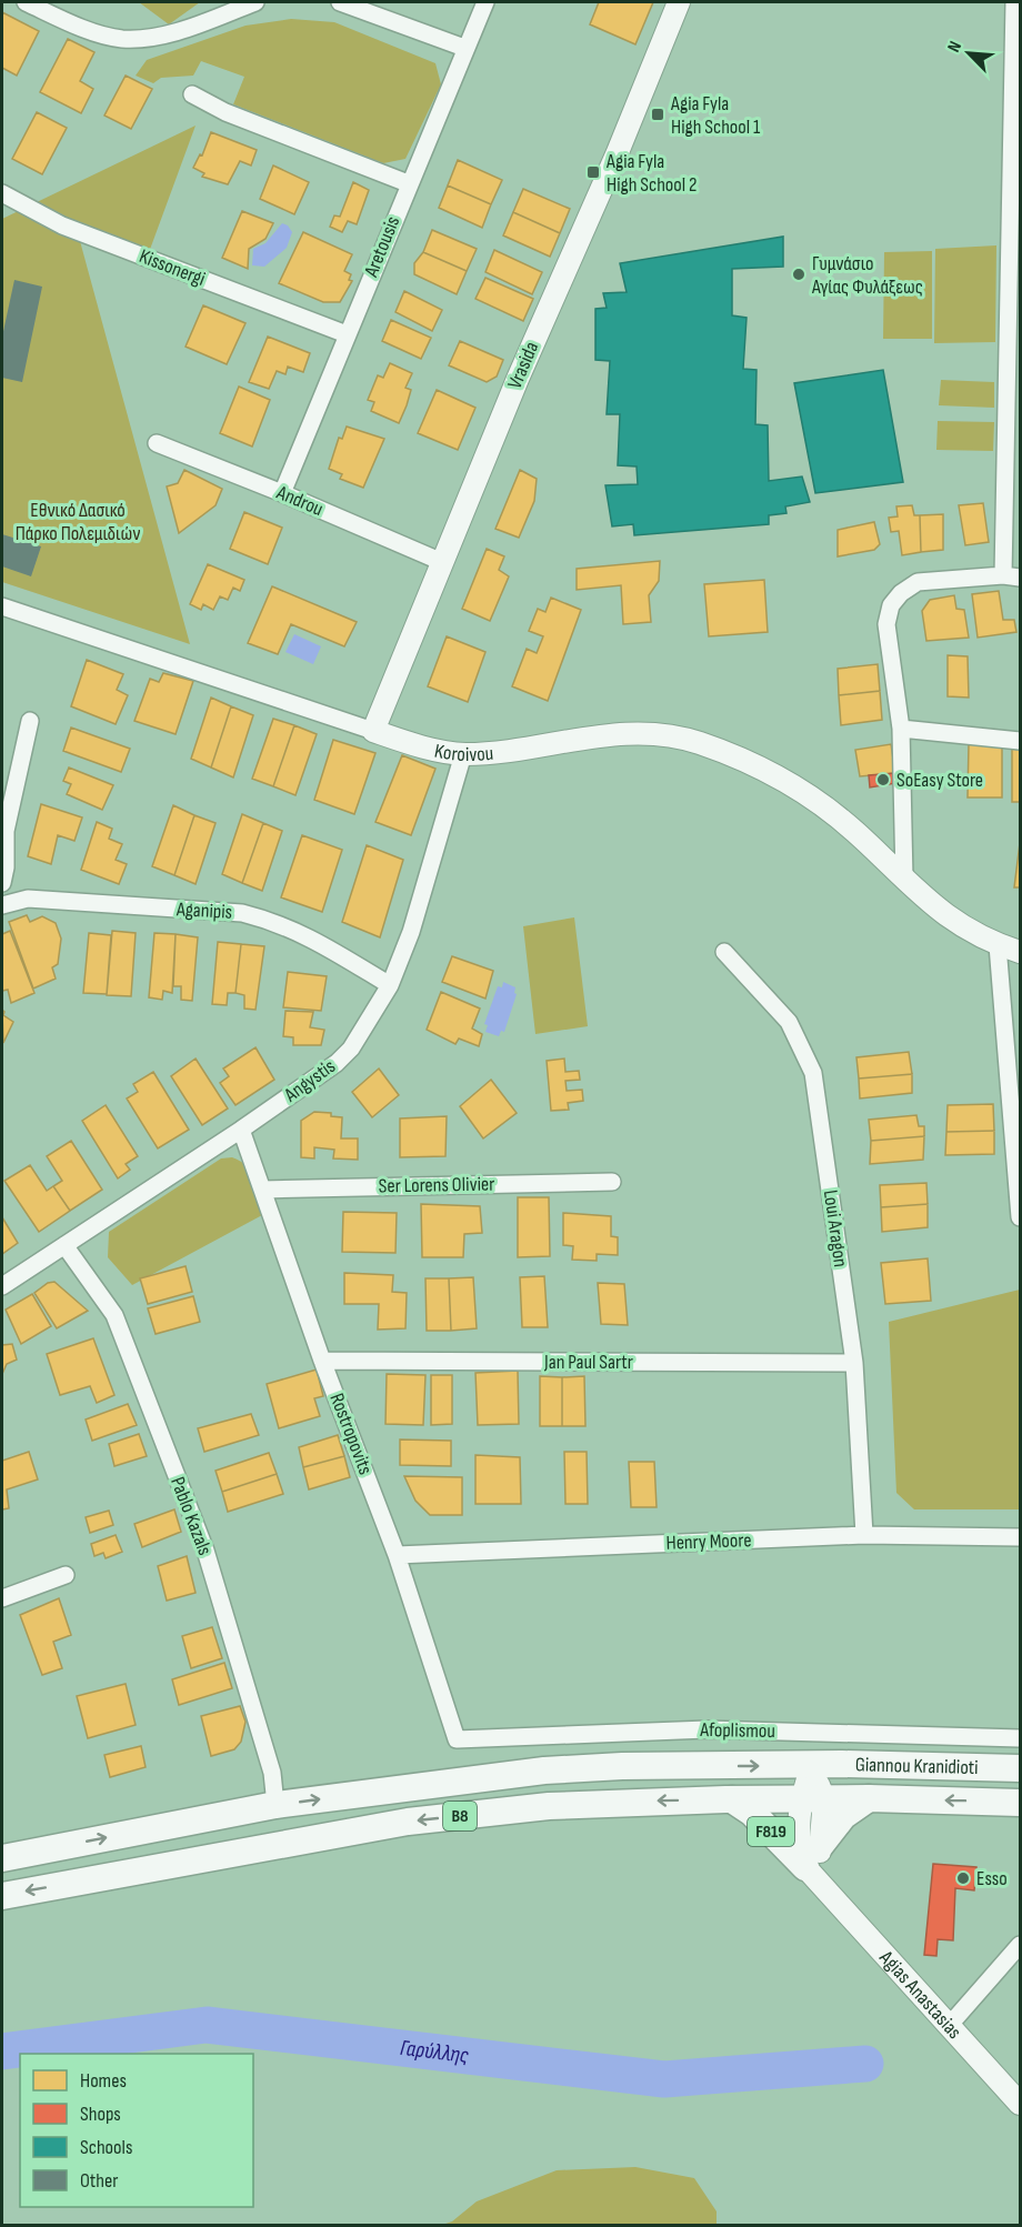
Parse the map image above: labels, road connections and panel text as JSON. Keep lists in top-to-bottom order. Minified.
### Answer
{"streets":{"main road":["Giannou Kranidioti","B8","F819"],"street":["Aretousis","Kissonergi","Vrasida","Androu","Koroivou","Aganipis","Angystis","Ser Lorens Olivier","Loui Aragon","Jan Paul Sartr","Rostropovits","Pablo Kazals","Henry Moore","Afoplismou","Agias Anastasias"]},"crossings":[["Aretousis","Kissonergi"],["Aretousis","Androu"],["Vrasida","Androu"],["Vrasida","Koroivou"],["Koroivou","Angystis"],["Aganipis","Angystis"],["Angystis","Rostropovits"],["Angystis","Pablo Kazals"],["Ser Lorens Olivier","Rostropovits"],["Loui Aragon","Jan Paul Sartr"],["Loui Aragon","Henry Moore"],["Jan Paul Sartr","Rostropovits"],["Rostropovits","Henry Moore"],["Rostropovits","Afoplismou"],["Pablo Kazals","B8"],["Giannou Kranidioti","B8"],["Giannou Kranidioti","F819"],["B8","F819"],["F819","Agias Anastasias"]],"water":["Γαρύλλης"],"parks":["Εθνικό Δασικό Πάρκο Πολεμιδιών"],"places":{"transit":["Agia Fyla High School 1","Agia Fyla High School 2"],"other":["Γυμνάσιο Αγίας Φυλάξεως","SoEasy Store","Esso"]},"legend":["Homes","Shops","Schools","Other"],"north":"top left"}
